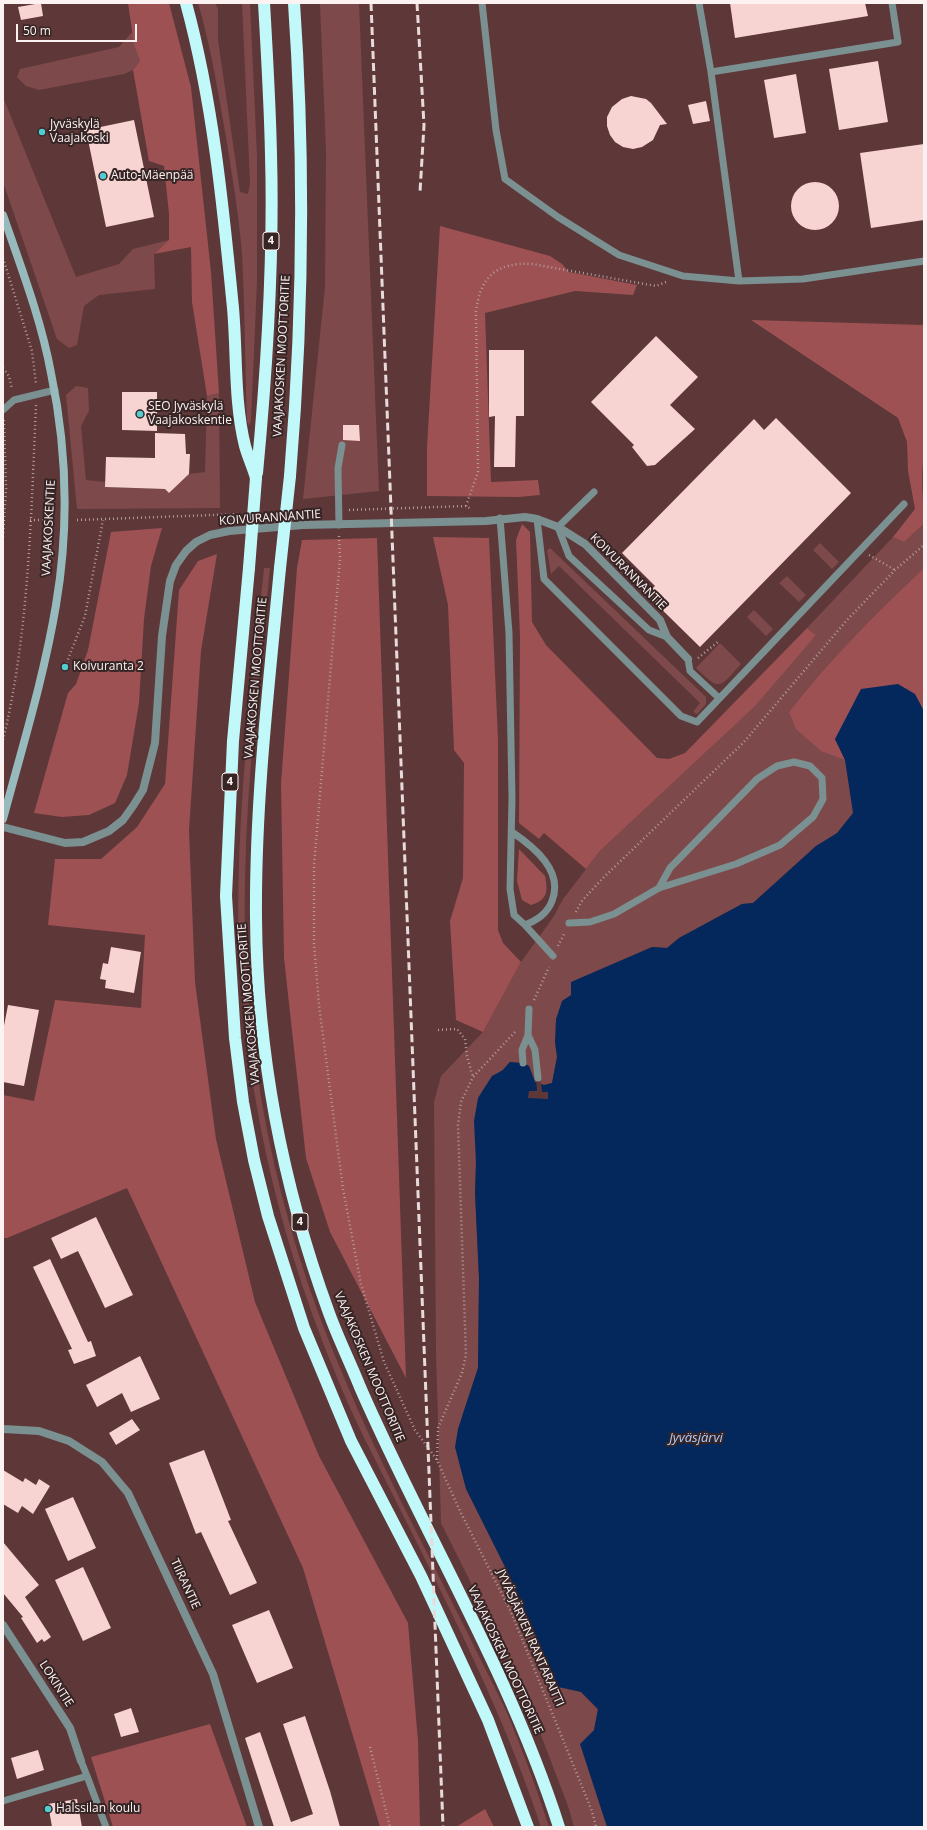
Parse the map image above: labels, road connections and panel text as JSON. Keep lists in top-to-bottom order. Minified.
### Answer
{"streets":{"highway":["4","VAAJAKOSKEN MOOTTORITIE"],"main road":["VAAJAKOSKENTIE"],"street":["KOIVURANNANTIE","TIIRANTIE","LOKINTIE"],"path":["JYVÄSJÄRVEN RANTARAITTI"]},"water":["Jyväsjärvi"],"places":["Jyväskylä Vaajakoski","Auto-Mäenpää","SEO Jyväskylä Vaajakoskentie","Koivuranta 2","Halssilan koulu"],"scale_bar":"50 m"}
